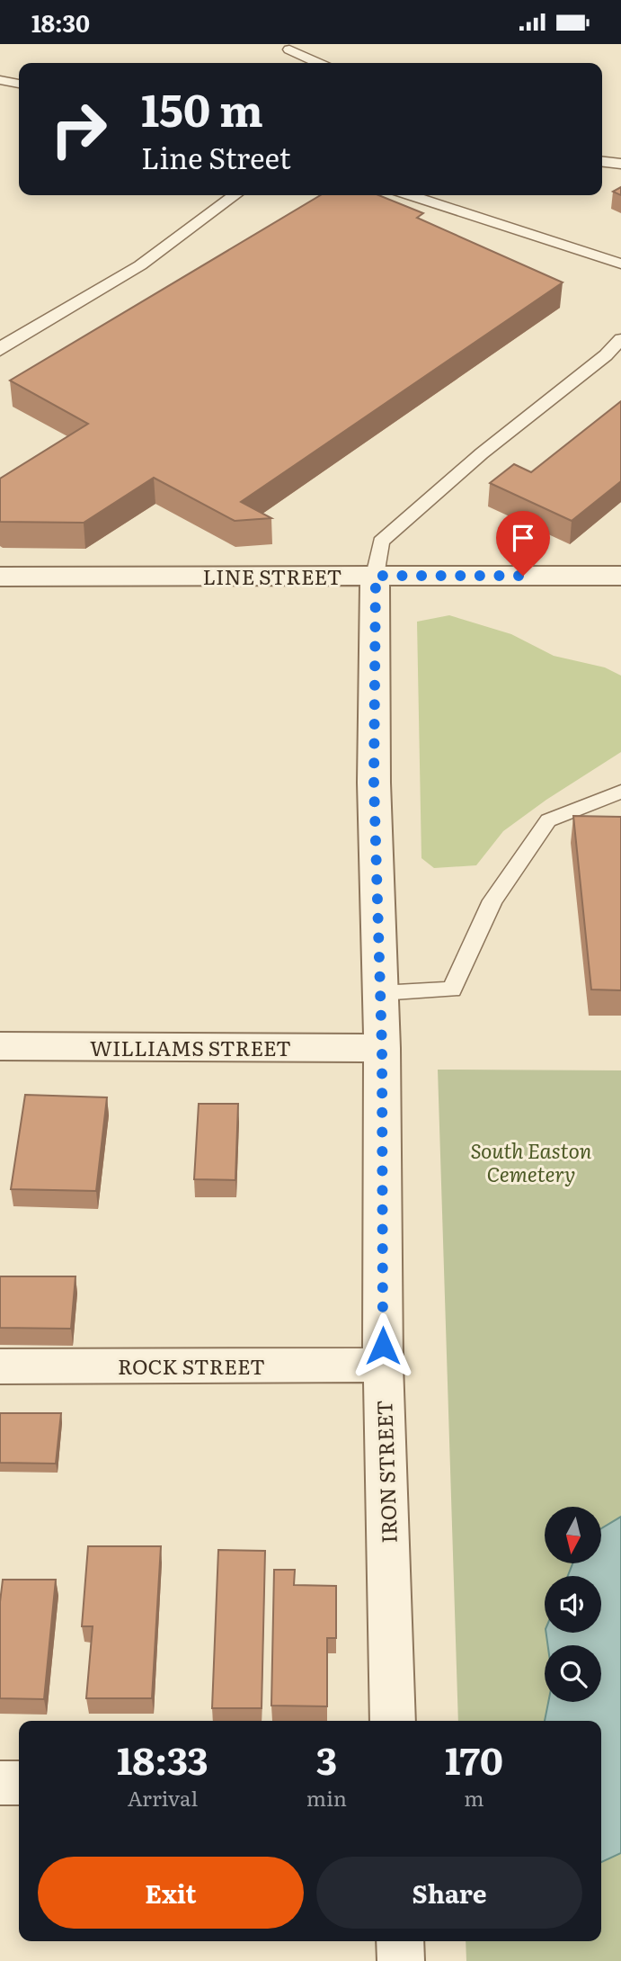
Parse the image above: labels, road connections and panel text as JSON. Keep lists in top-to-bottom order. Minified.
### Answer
{"streets":{"street":["LINE STREET","WILLIAMS STREET","ROCK STREET","IRON STREET"]},"crossings":[["LINE STREET","IRON STREET"],["WILLIAMS STREET","IRON STREET"],["ROCK STREET","IRON STREET"]],"parks":["South Easton Cemetery"],"north":"bottom","page":{"status":"18:30","turn":["150 m","Line Street"],"eta":["18:33","Arrival","3","min","170","m"],"buttons":["Exit","Share"]}}
